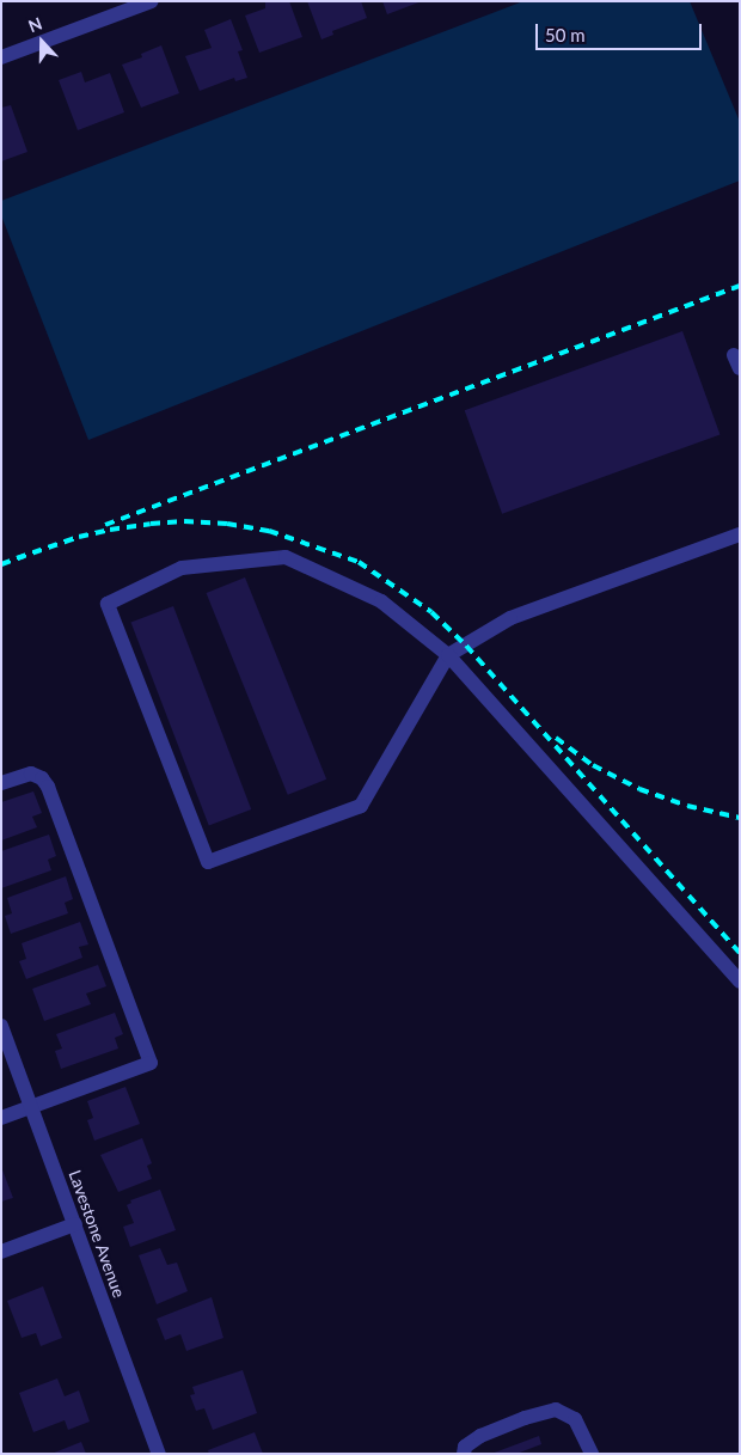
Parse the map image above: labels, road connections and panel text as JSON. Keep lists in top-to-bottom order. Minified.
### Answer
{"streets":{"street":["Lavestone Avenue"]},"scale_bar":"50 m","north":"top"}
